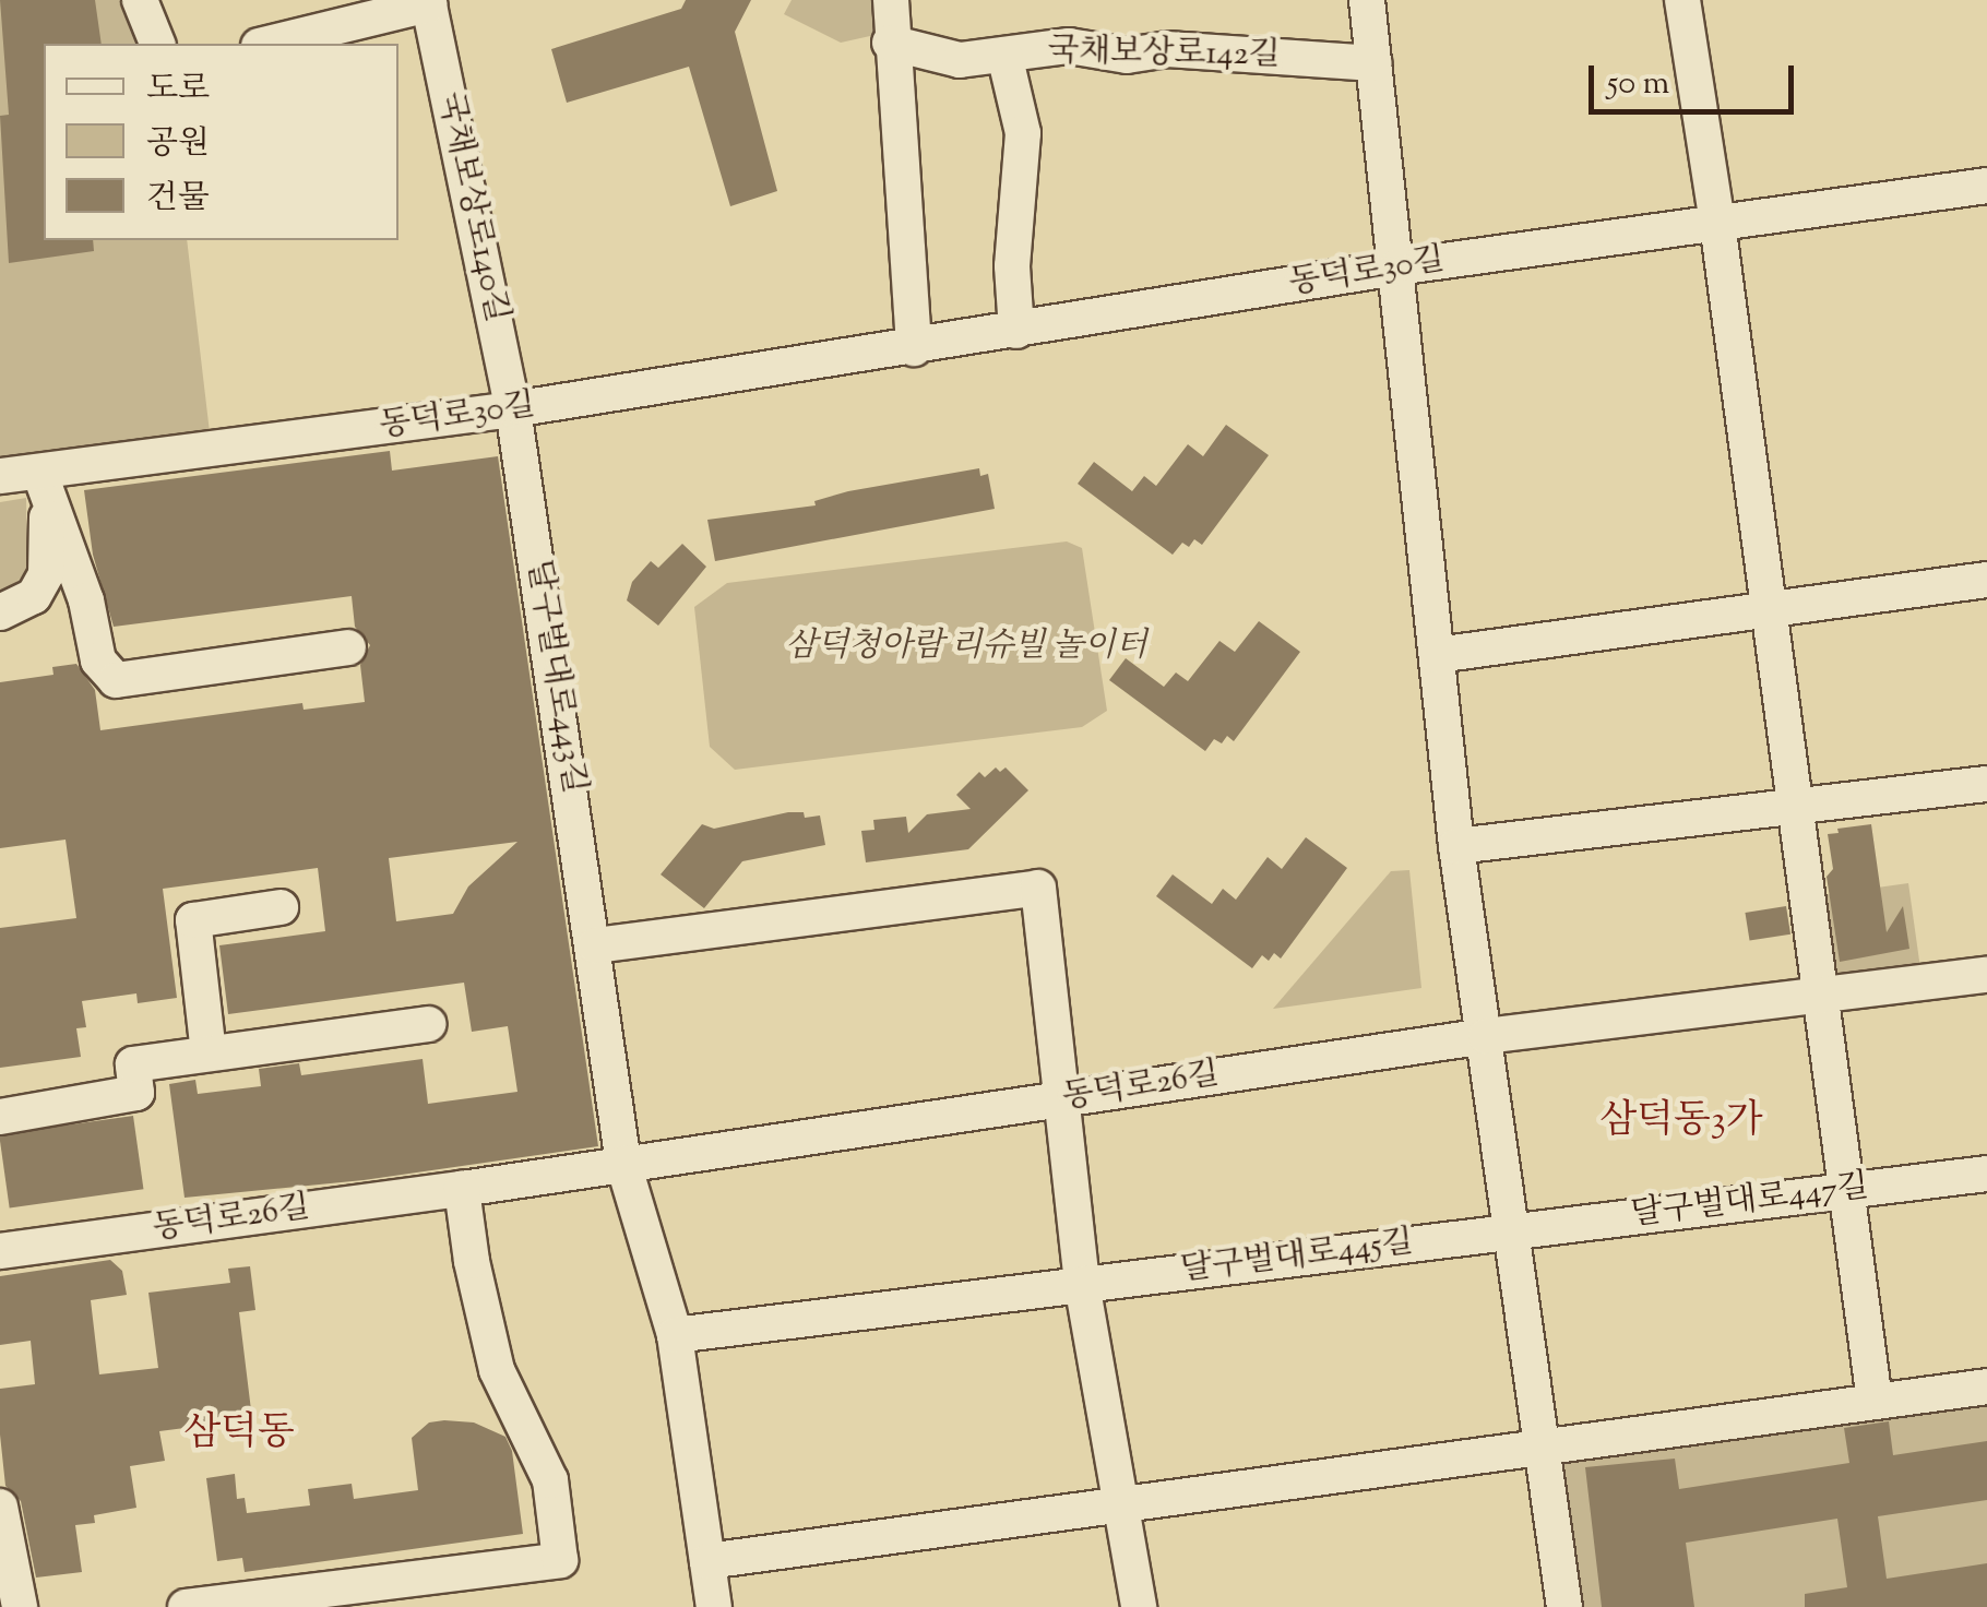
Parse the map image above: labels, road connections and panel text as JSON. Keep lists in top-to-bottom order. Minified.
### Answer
{"streets":{"street":["국채보상로142길","국채보상로140길","동덕로30길","달구벌대로443길","동덕로26길","달구벌대로447길","달구벌대로445길"]},"crossings":[["국채보상로140길","동덕로30길"],["국채보상로140길","달구벌대로443길"],["동덕로30길","달구벌대로443길"],["달구벌대로443길","동덕로26길"],["달구벌대로447길","달구벌대로445길"]],"districts":["삼덕동3가","삼덕동"],"parks":["삼덕청아람 리슈빌 놀이터"],"legend":["도로","공원","건물"],"scale_bar":"50 m"}
